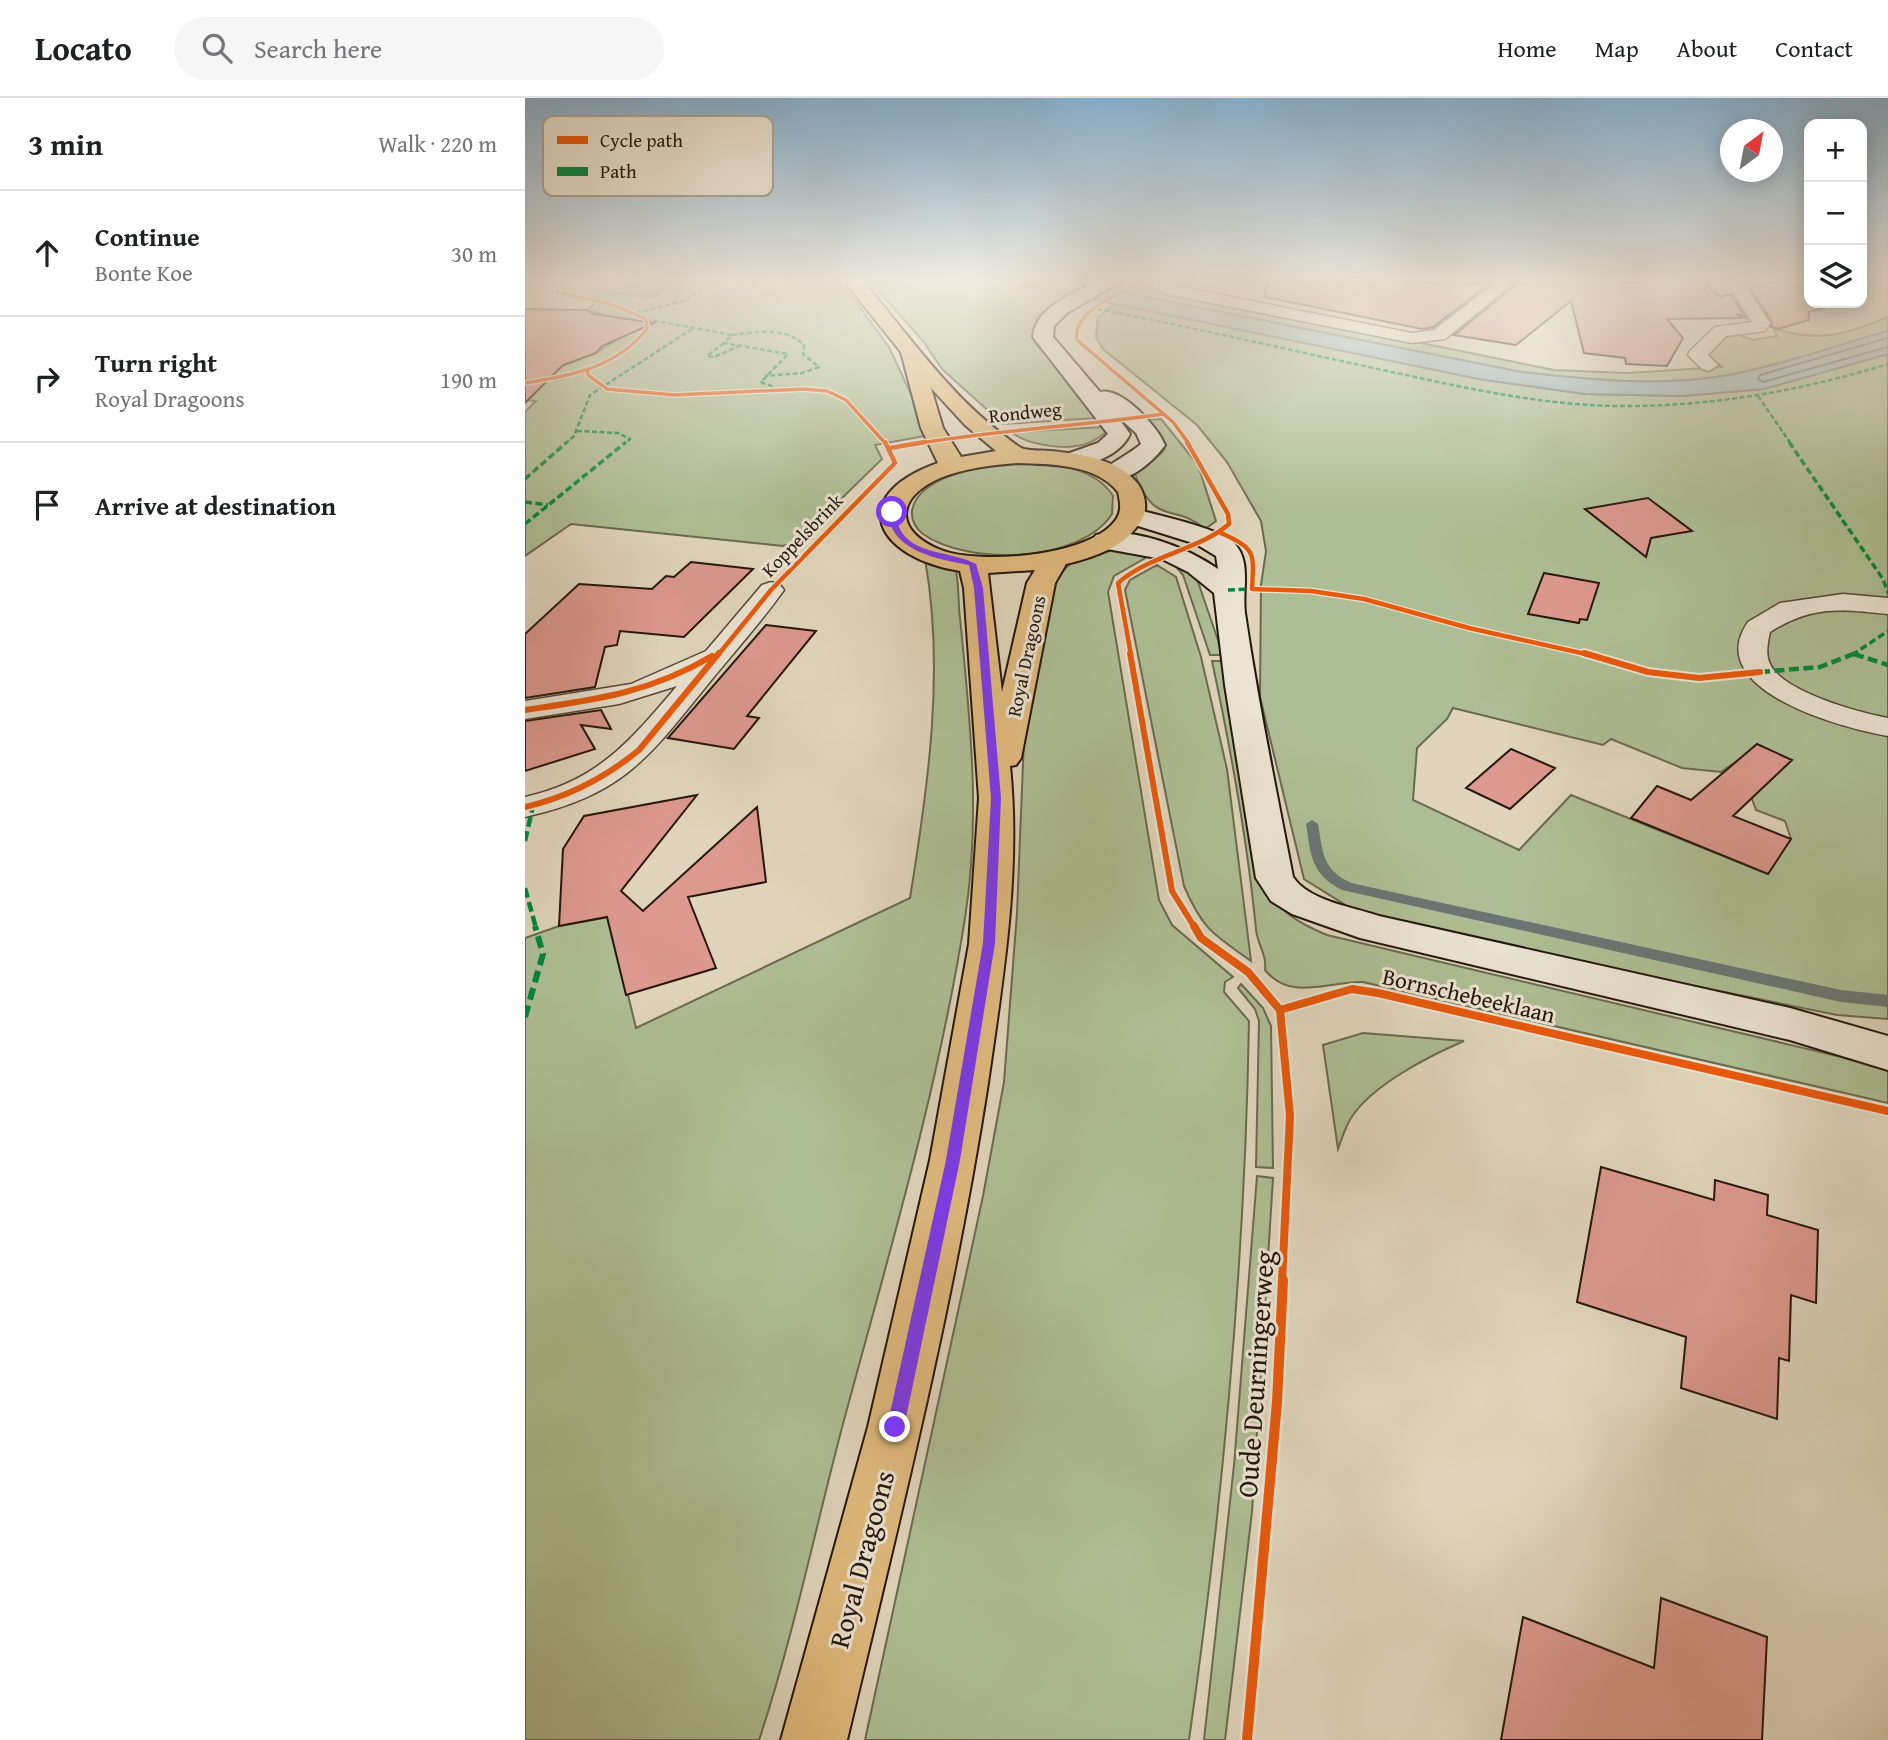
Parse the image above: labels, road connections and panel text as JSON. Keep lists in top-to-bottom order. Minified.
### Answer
{"streets":{"main road":["Royal Dragoons"],"street":["Koppelsbrink","Bornschebeeklaan"],"cycle path":["Rondweg","Oude Deurningerweg"]},"legend":["Cycle path","Path"],"north":"top right","page":{"header":"Locato","search":"Search here","nav":["Home","Map","About","Contact"],"heading":["3 min","Walk · 220 m"],"map_buttons":["+","−"],"list":[["Continue","Bonte Koe","30 m"],["Turn right","Royal Dragoons","190 m"],"Arrive at destination"]}}
